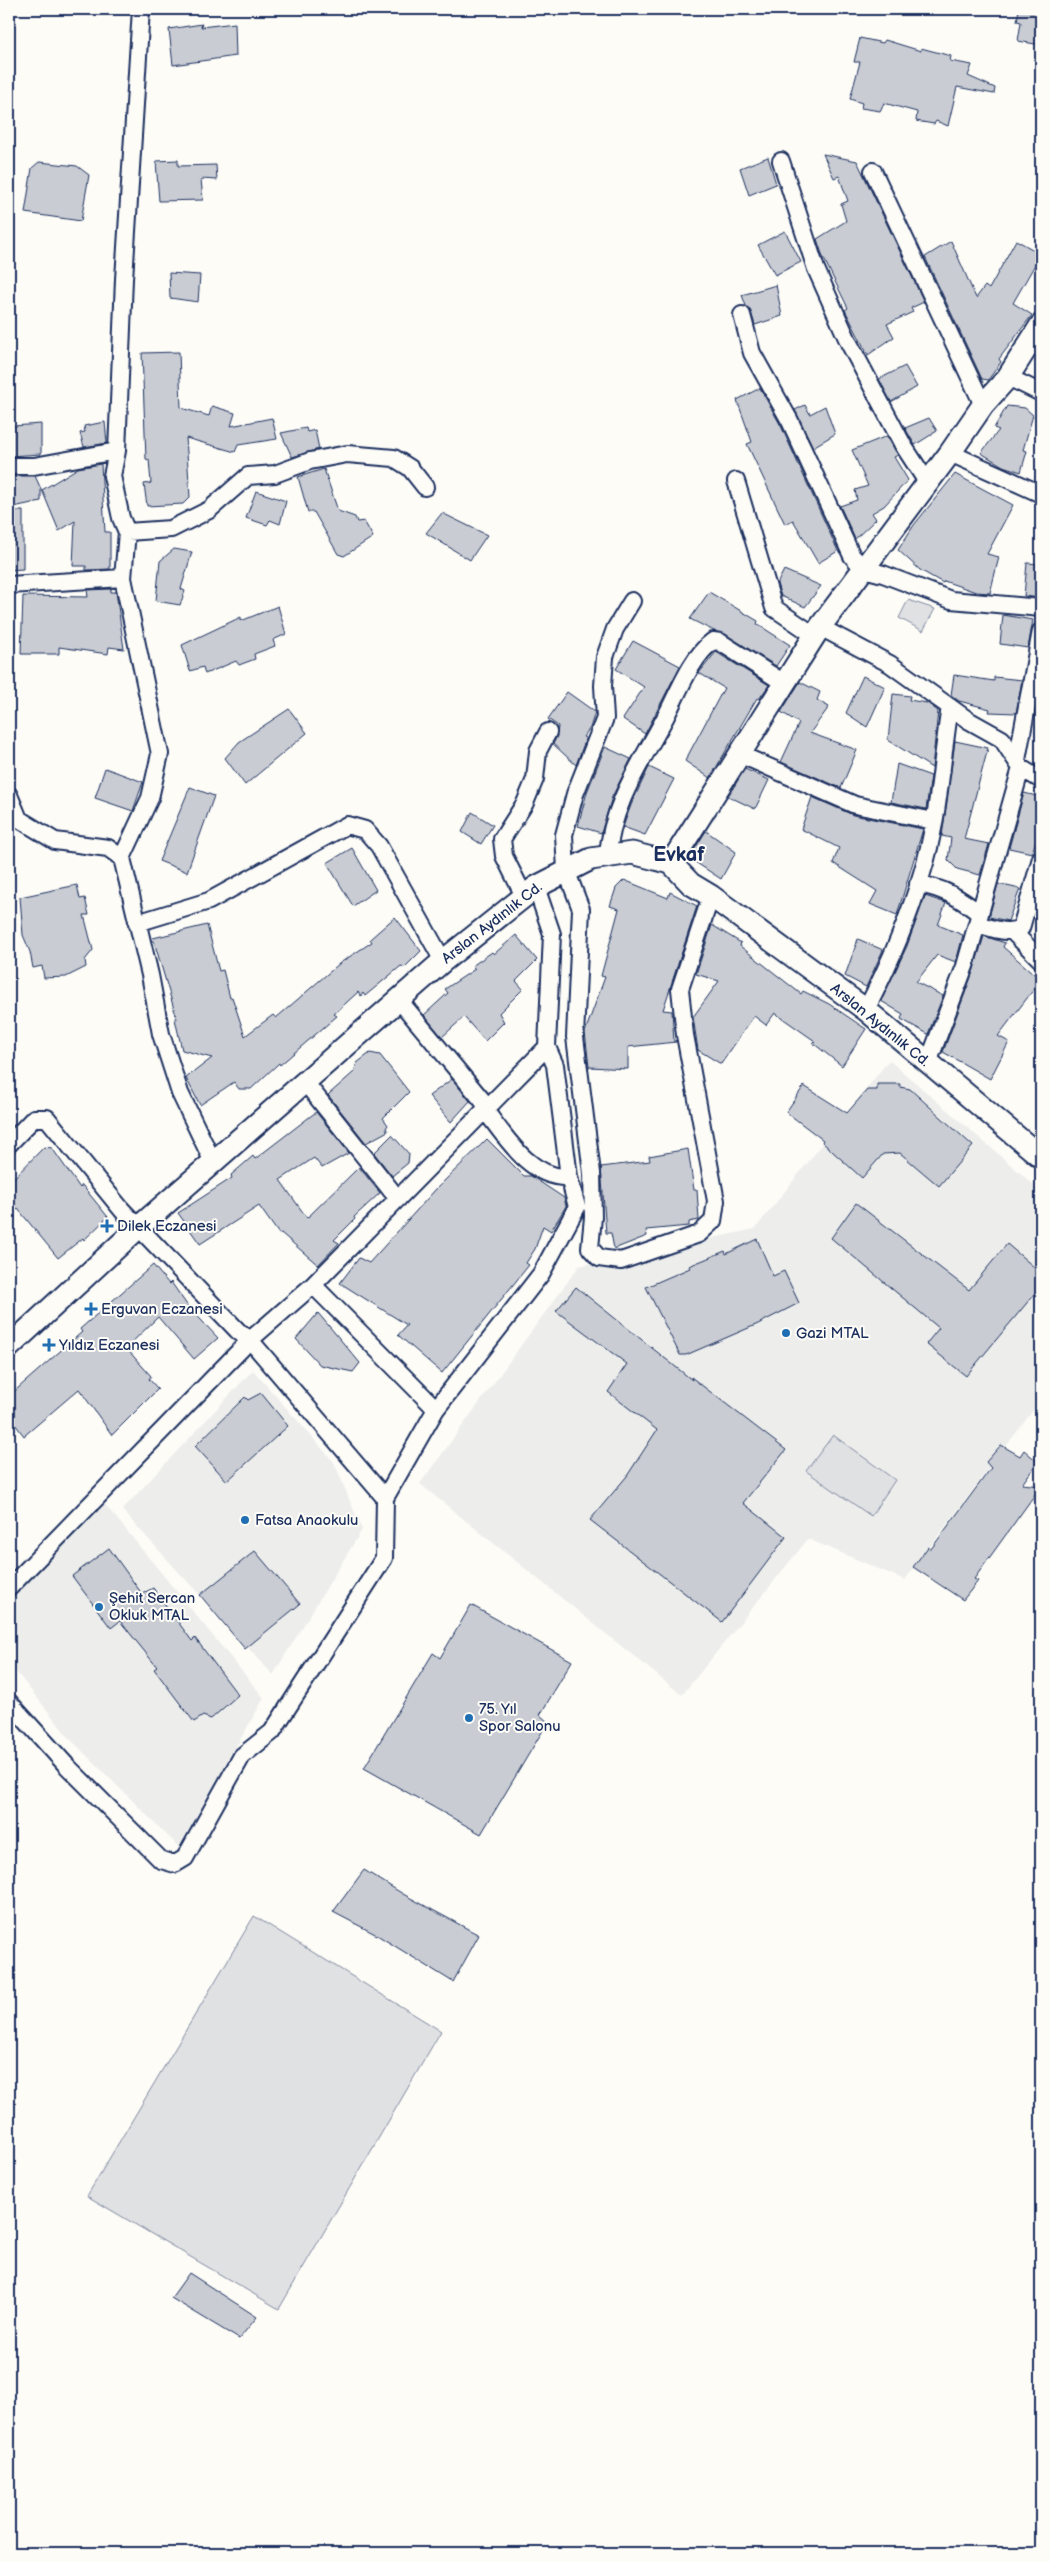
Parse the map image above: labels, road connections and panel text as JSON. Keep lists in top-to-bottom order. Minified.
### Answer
{"streets":{"street":["Arslan Aydınlık Cd."]},"districts":["Evkaf"],"places":{"health":["Dilek Eczanesi","Erguvan Eczanesi","Yıldız Eczanesi"],"other":["Gazi MTAL","Fatsa Anaokulu","Şehit Sercan Okluk MTAL","75. Yıl Spor Salonu"]}}
